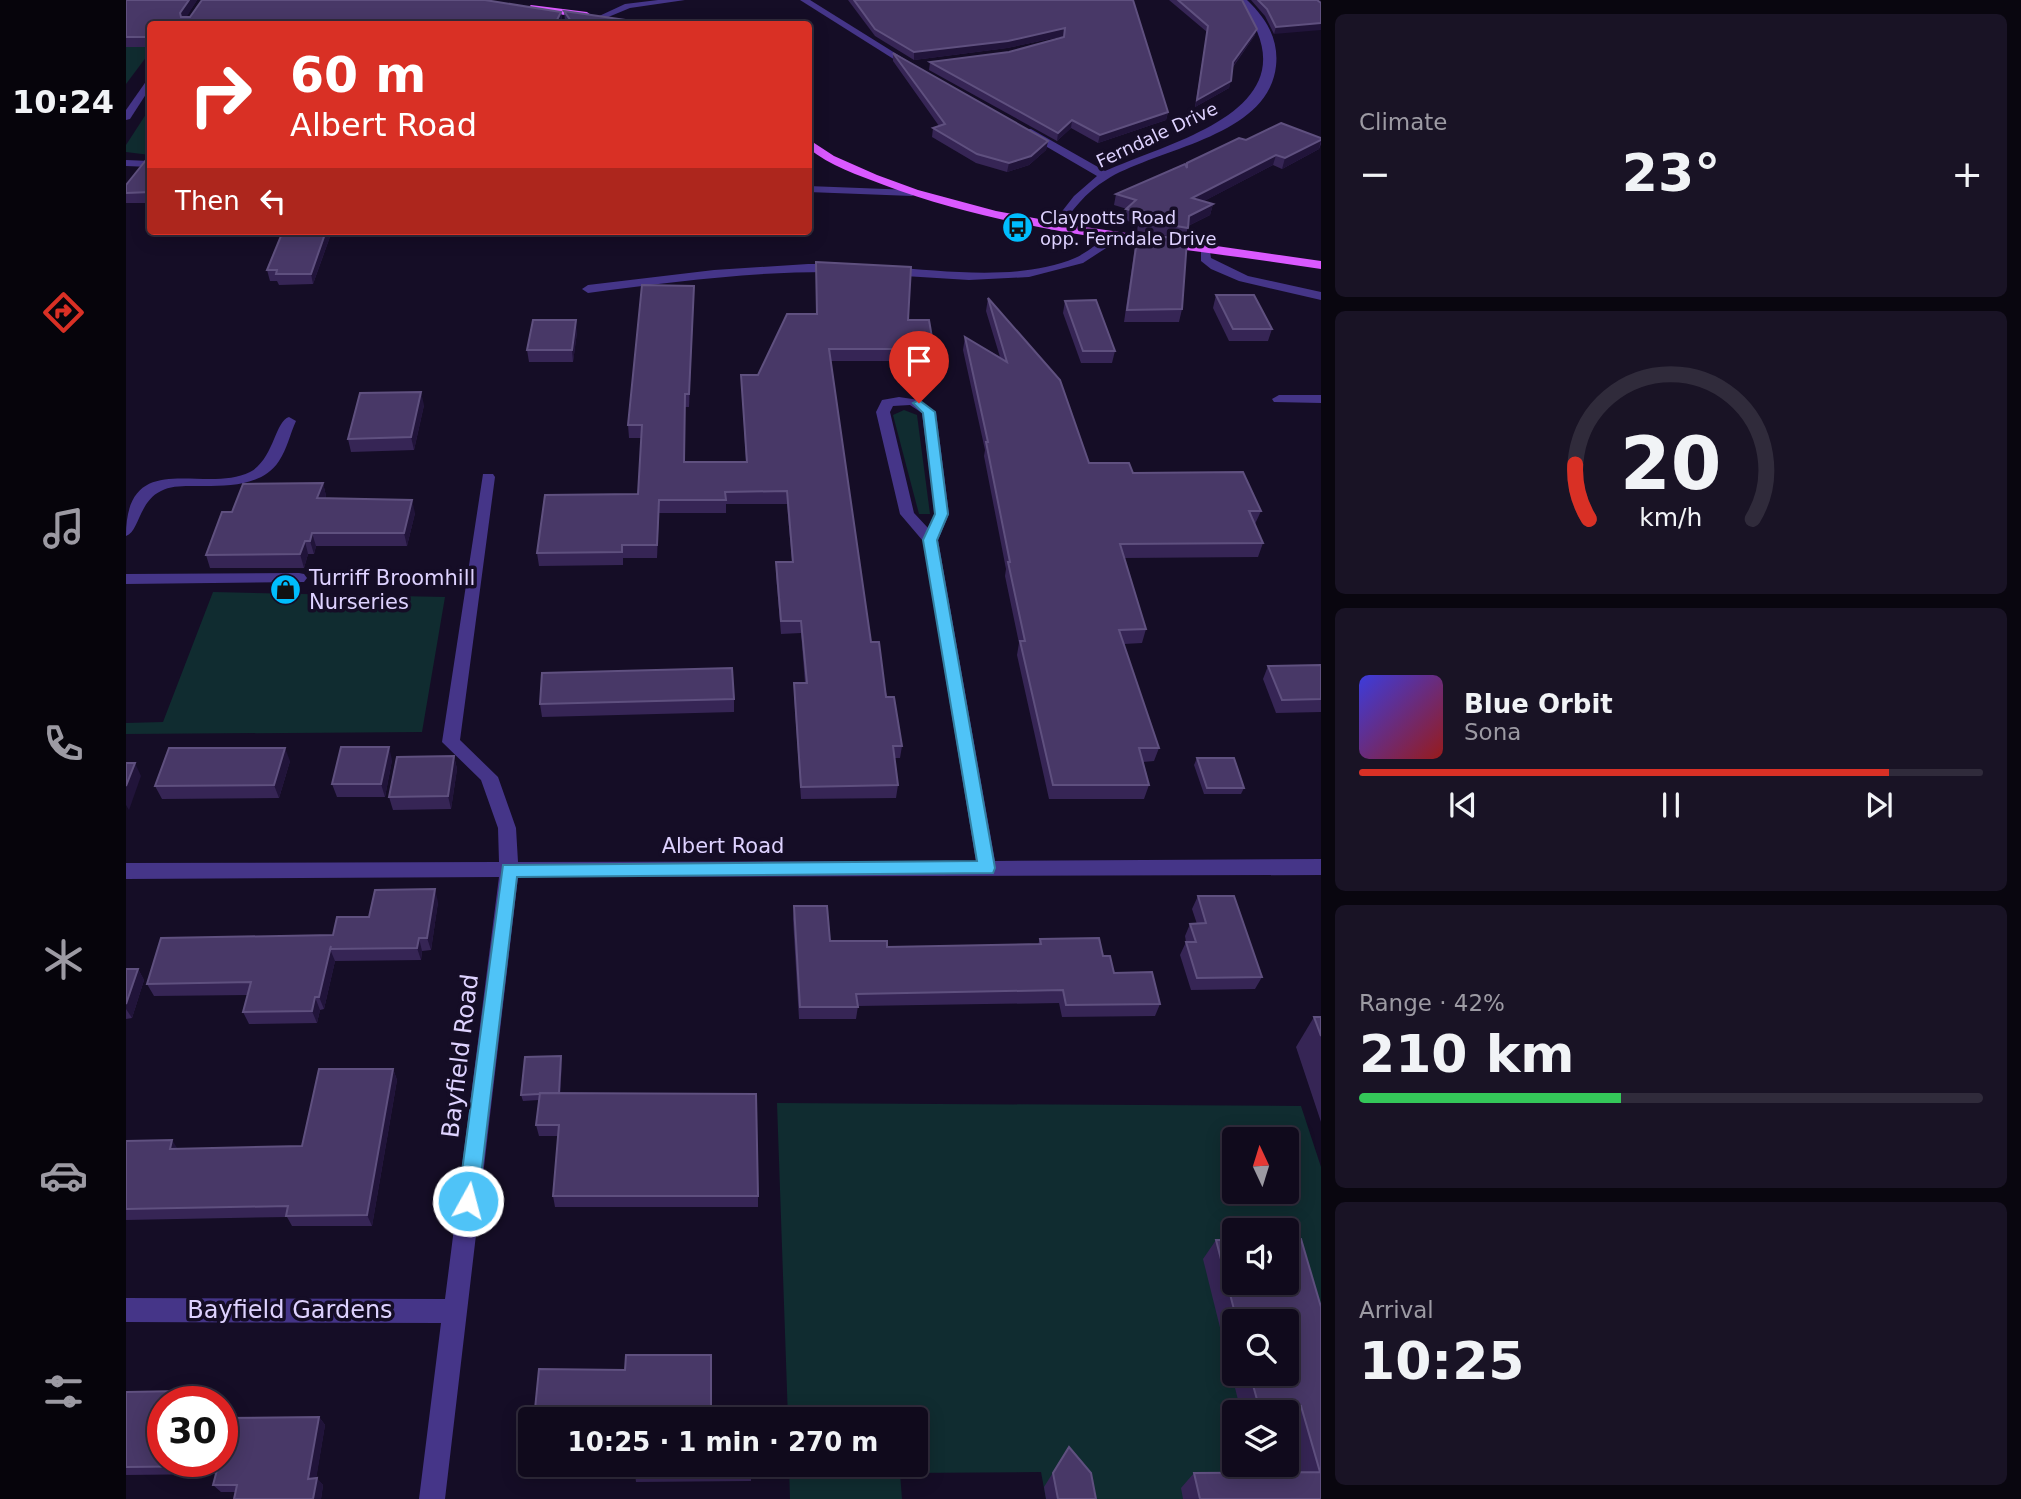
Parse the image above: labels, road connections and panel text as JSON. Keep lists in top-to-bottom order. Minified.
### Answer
{"streets":{"street":["Ferndale Drive","Albert Road","Bayfield Road","Bayfield Gardens"]},"crossings":[["Albert Road","Bayfield Road"],["Bayfield Road","Bayfield Gardens"]],"places":{"bus stop":["Claypotts Road opp. Ferndale Drive"],"shop":["Turriff Broomhill Nurseries"]},"north":"top","page":{"tabs":"10:24","tile":["Climate",["Range · 42%","210 km"],["Arrival","10:25"]],"turn":["60 m","Albert Road"],"heat":["−","23°","+"],"then":"Then","song":["Blue Orbit","Sona"],"limit":"30","trip":"10:25 · 1 min · 270 m","gauge":["20","km/h"]}}
